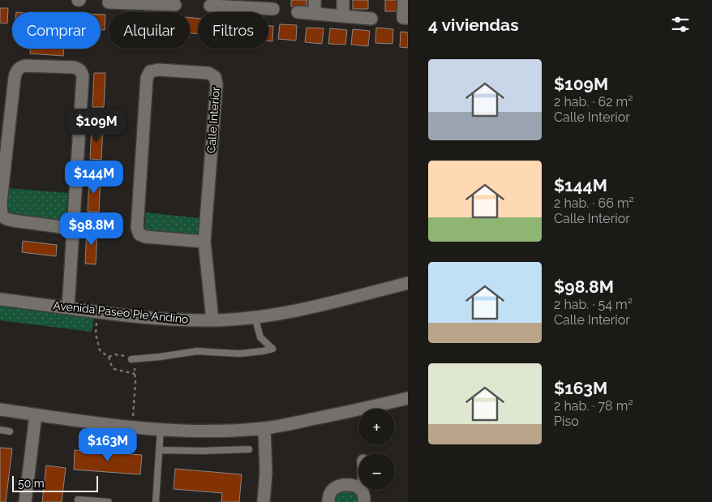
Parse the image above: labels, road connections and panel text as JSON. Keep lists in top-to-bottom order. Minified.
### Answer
{"streets":{"street":["Calle Interior","Avenida Paseo Pie Andino"]},"crossings":[["Calle Interior","Avenida Paseo Pie Andino"]],"scale_bar":"50 m","page":{"heading":"4 viviendas","chip":["Comprar","Alquilar","Filtros"],"list":[{"name":"$109M","note":"2 hab. · 62 m² · Calle Interior"},{"name":"$144M","note":"2 hab. · 66 m² · Calle Interior"},{"name":"$98.8M","note":"2 hab. · 54 m² · Calle Interior"},{"name":"$163M","note":"2 hab. · 78 m² · Piso"}],"price":["$109M","$144M","$98.8M","$163M"],"map_buttons":["+","−"],"scale":"50 m"}}
